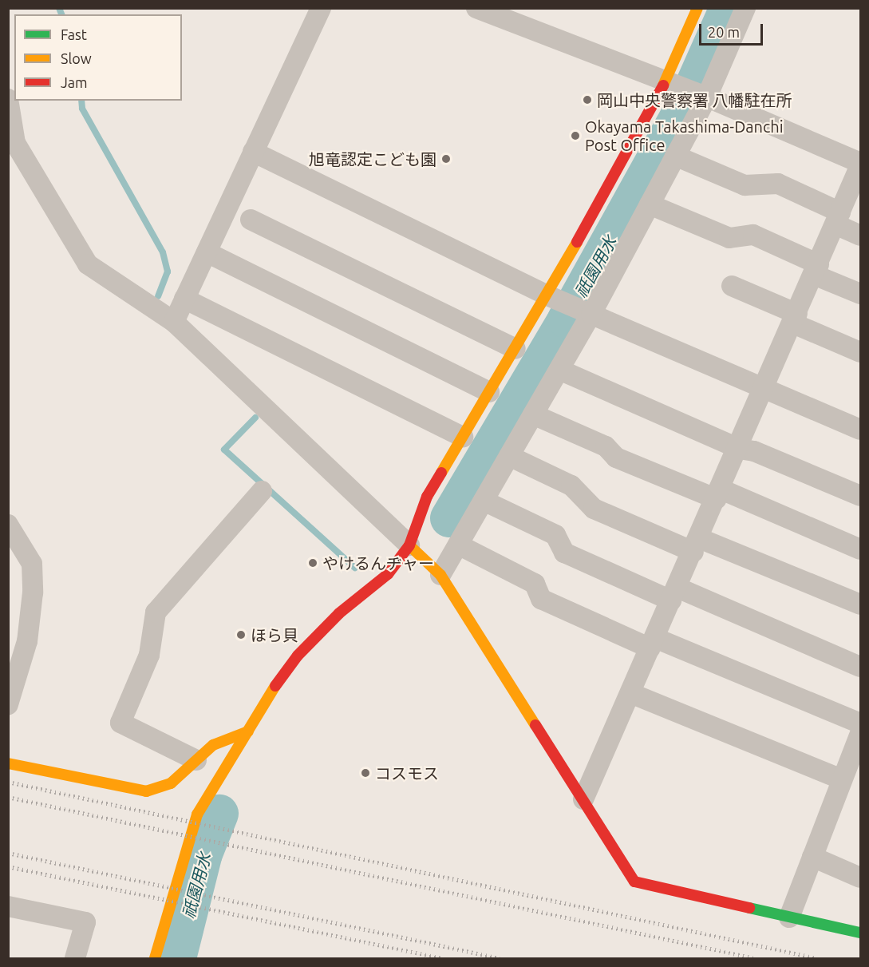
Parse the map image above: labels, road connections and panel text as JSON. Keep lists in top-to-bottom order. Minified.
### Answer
{"water":["祇園用水"],"places":["岡山中央警察署 八幡駐在所","Okayama Takashima-Danchi Post Office","旭竜認定こども園","やけるんヂャー","ほら貝","コスモス"],"legend":["Fast","Slow","Jam"],"scale_bar":"20 m"}
